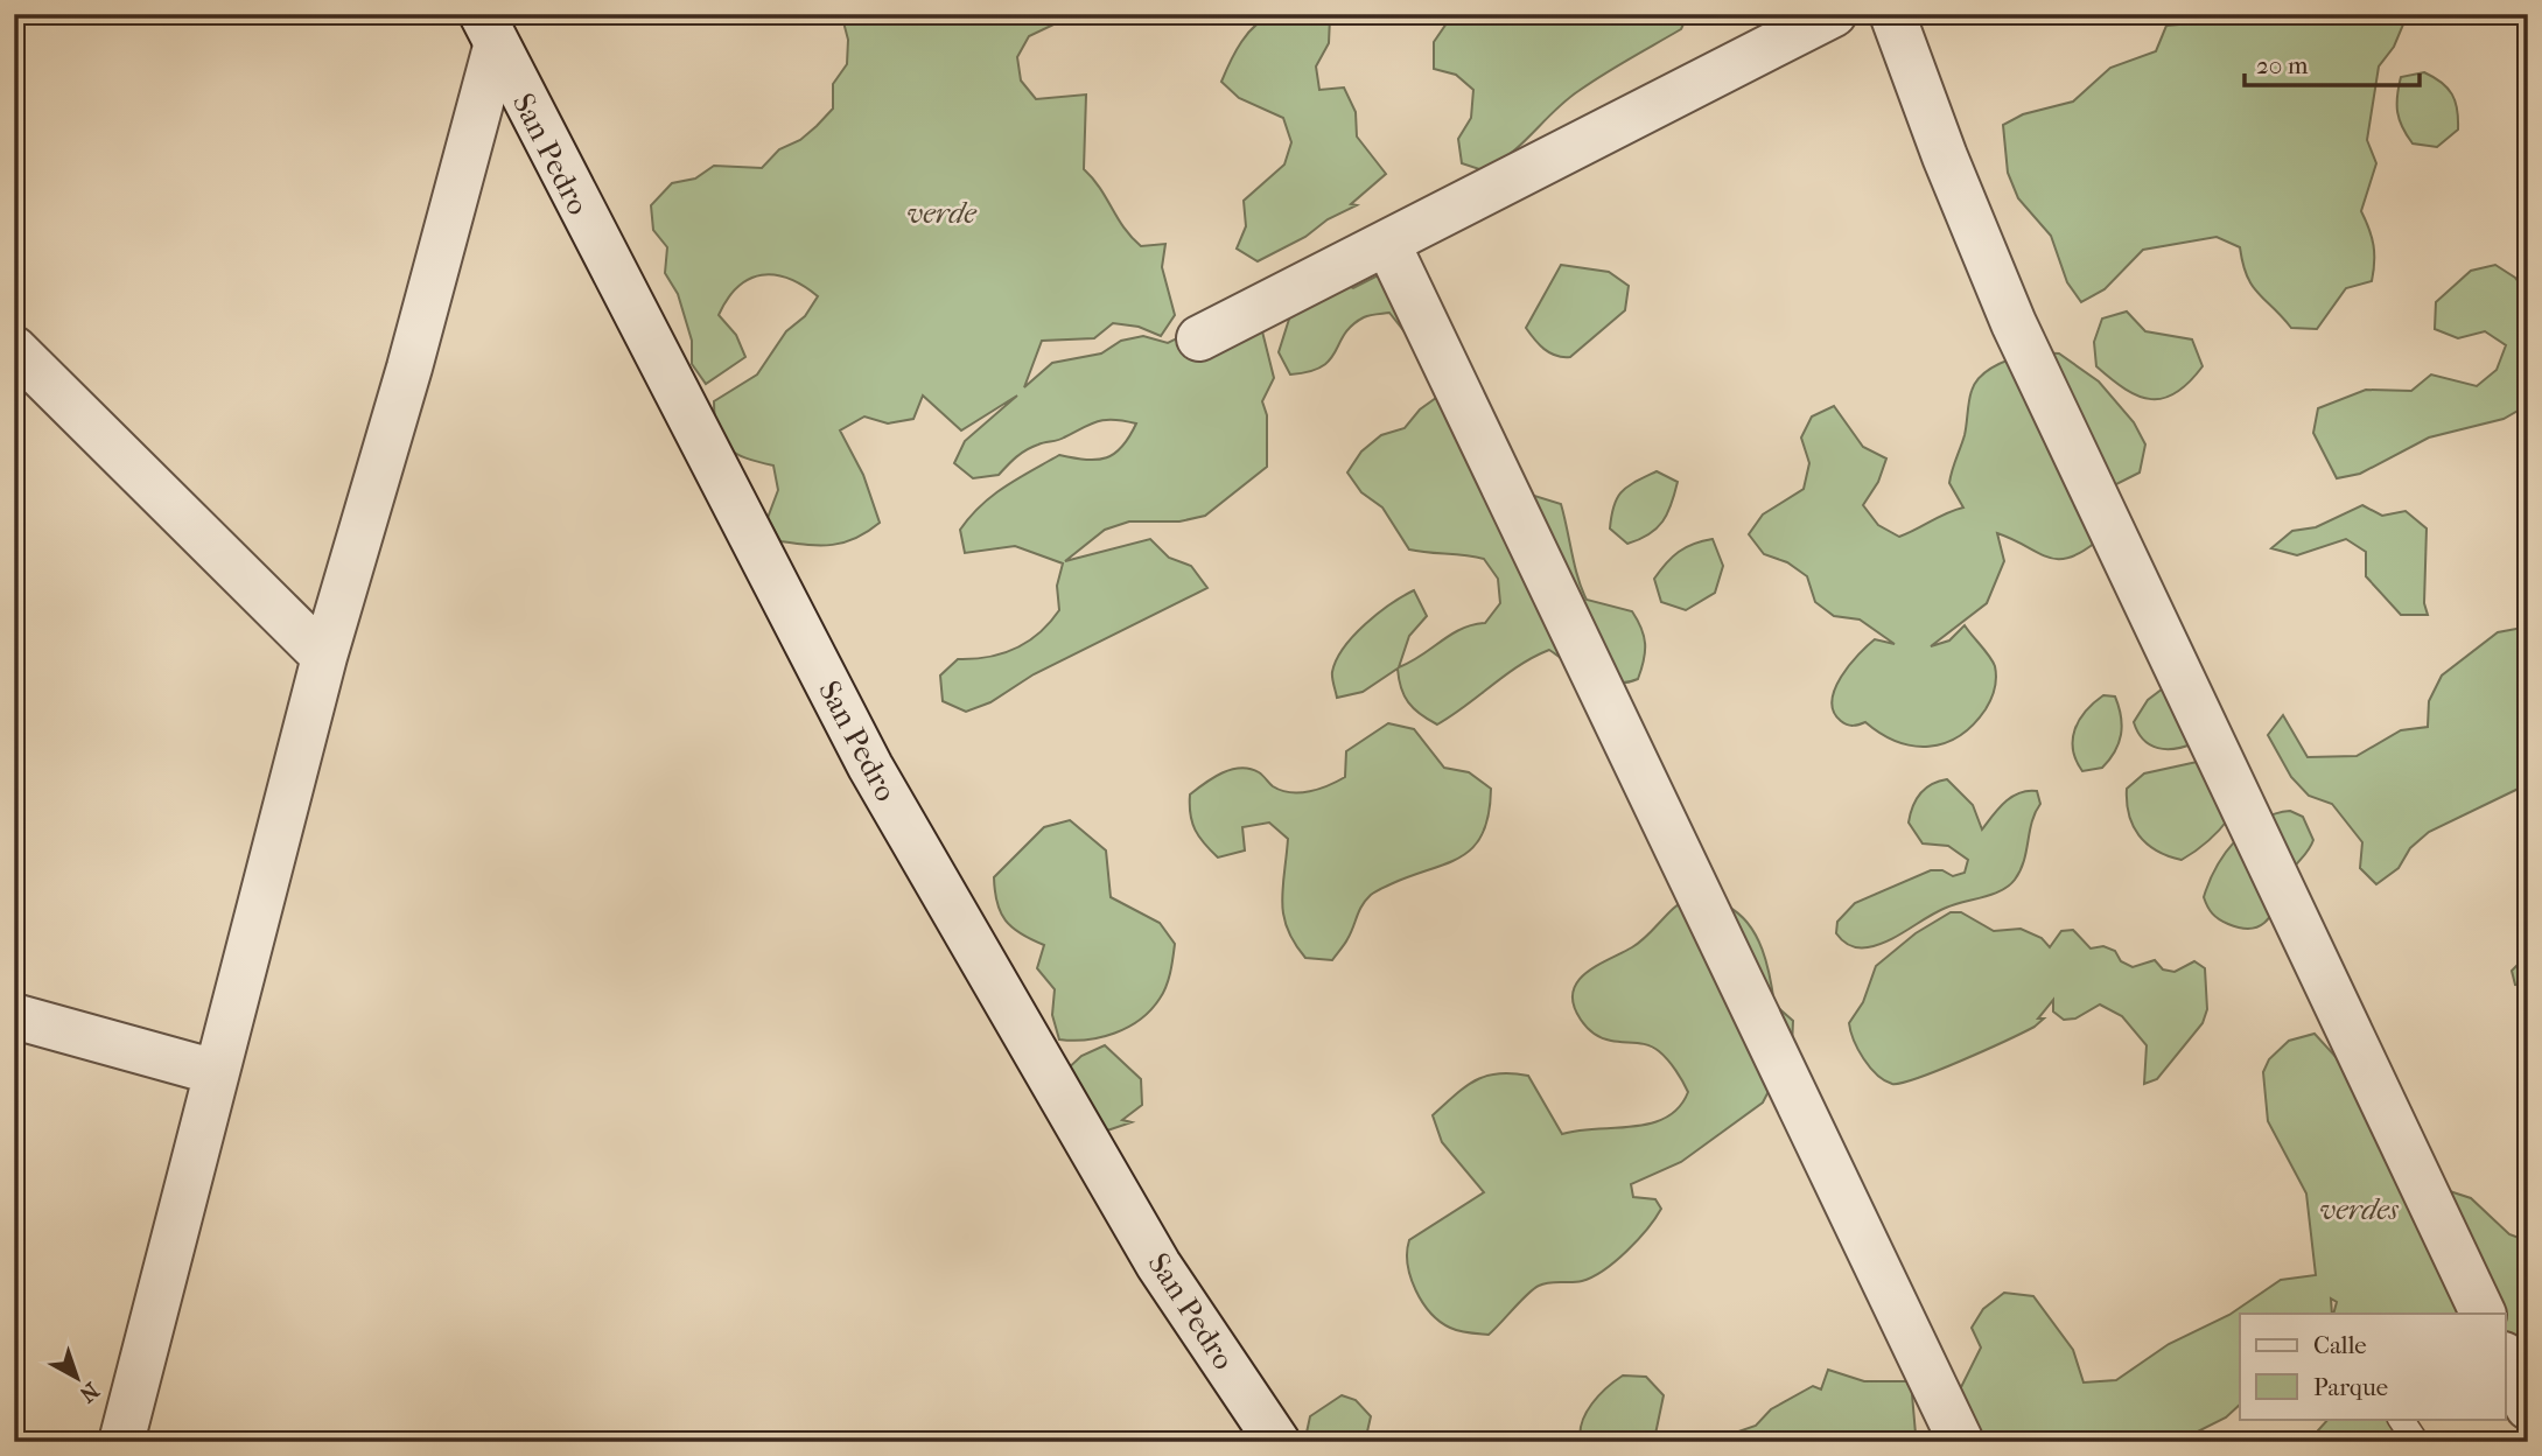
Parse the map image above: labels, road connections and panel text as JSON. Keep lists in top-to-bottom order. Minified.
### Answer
{"streets":{"street":["San Pedro"]},"parks":["verde","verdes"],"legend":["Calle","Parque"],"scale_bar":"20 m","north":"bottom right"}
